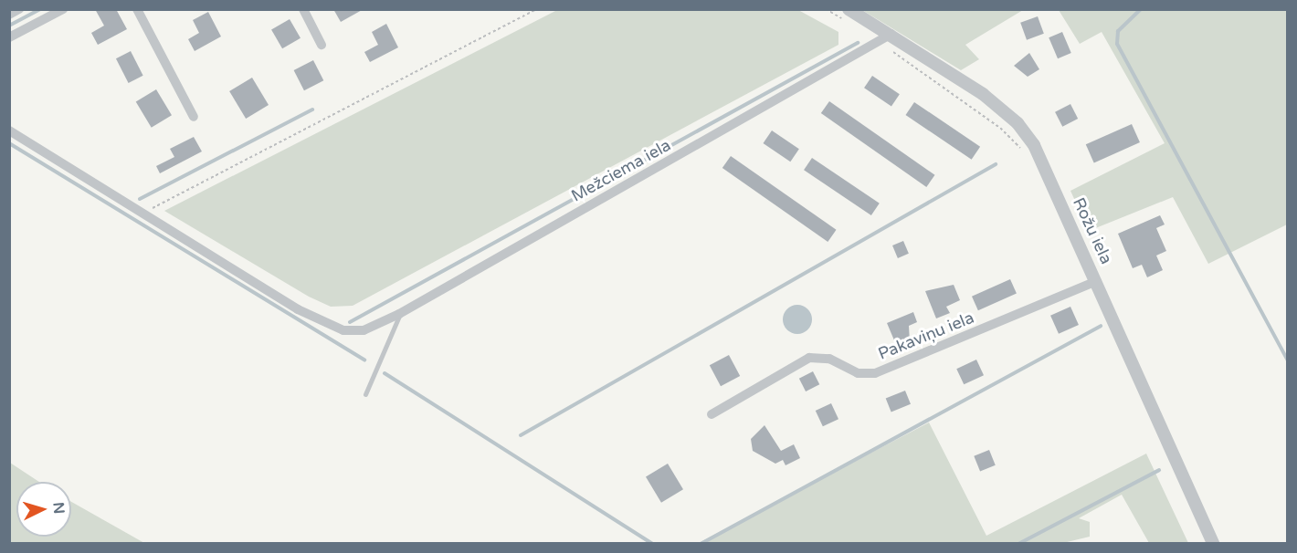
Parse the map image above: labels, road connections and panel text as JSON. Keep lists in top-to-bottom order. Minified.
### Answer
{"streets":{"street":["Mežciema iela","Rožu iela","Pakaviņu iela"]},"crossings":[["Mežciema iela","Rožu iela"],["Rožu iela","Pakaviņu iela"]],"north":"right"}
